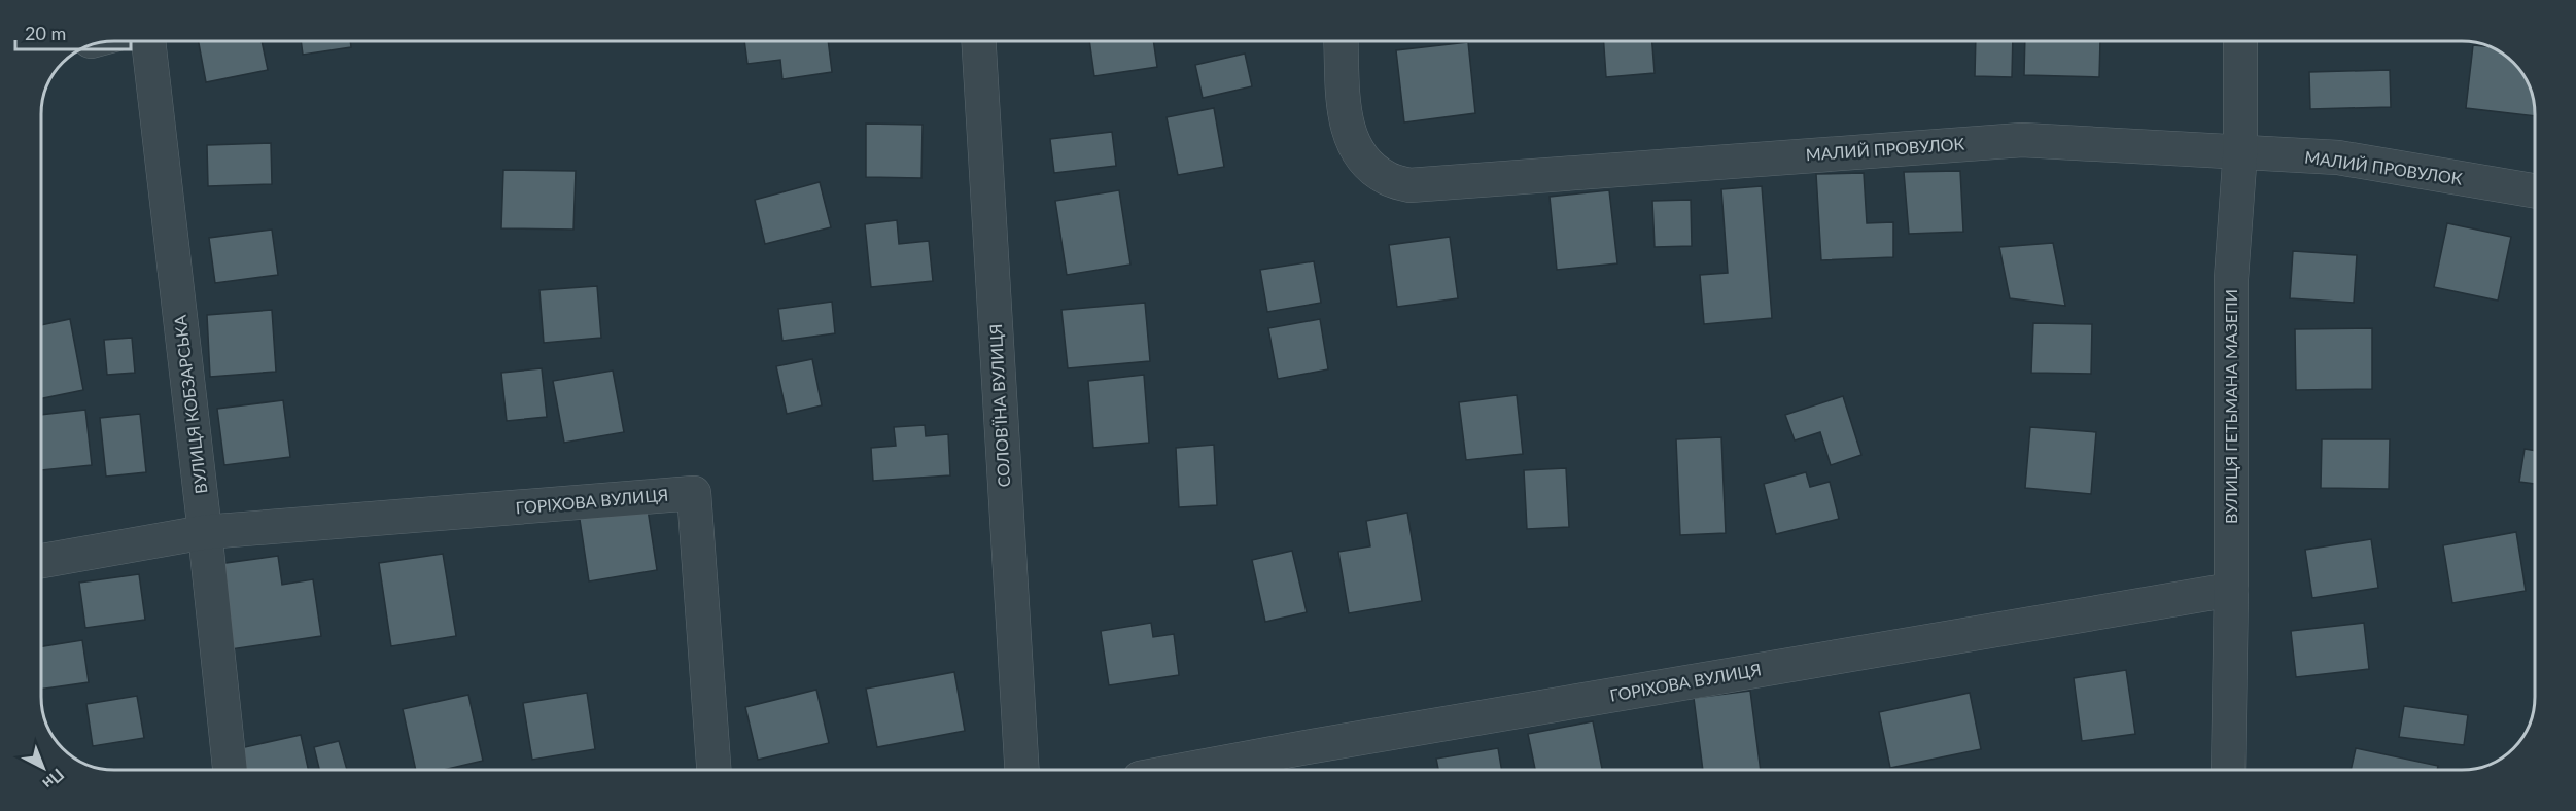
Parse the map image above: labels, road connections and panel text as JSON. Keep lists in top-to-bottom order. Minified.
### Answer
{"streets":{"street":["МАЛИЙ ПРОВУЛОК","ВУЛИЦЯ КОБЗАРСЬКА","СОЛОВ'ЇНА ВУЛИЦЯ","ВУЛИЦЯ ГЕТЬМАНА МАЗЕПИ","ГОРІХОВА ВУЛИЦЯ"]},"crossings":[["МАЛИЙ ПРОВУЛОК","ВУЛИЦЯ ГЕТЬМАНА МАЗЕПИ"],["ВУЛИЦЯ КОБЗАРСЬКА","ГОРІХОВА ВУЛИЦЯ"],["ВУЛИЦЯ ГЕТЬМАНА МАЗЕПИ","ГОРІХОВА ВУЛИЦЯ"]],"scale_bar":"20 m","north":"bottom right"}
